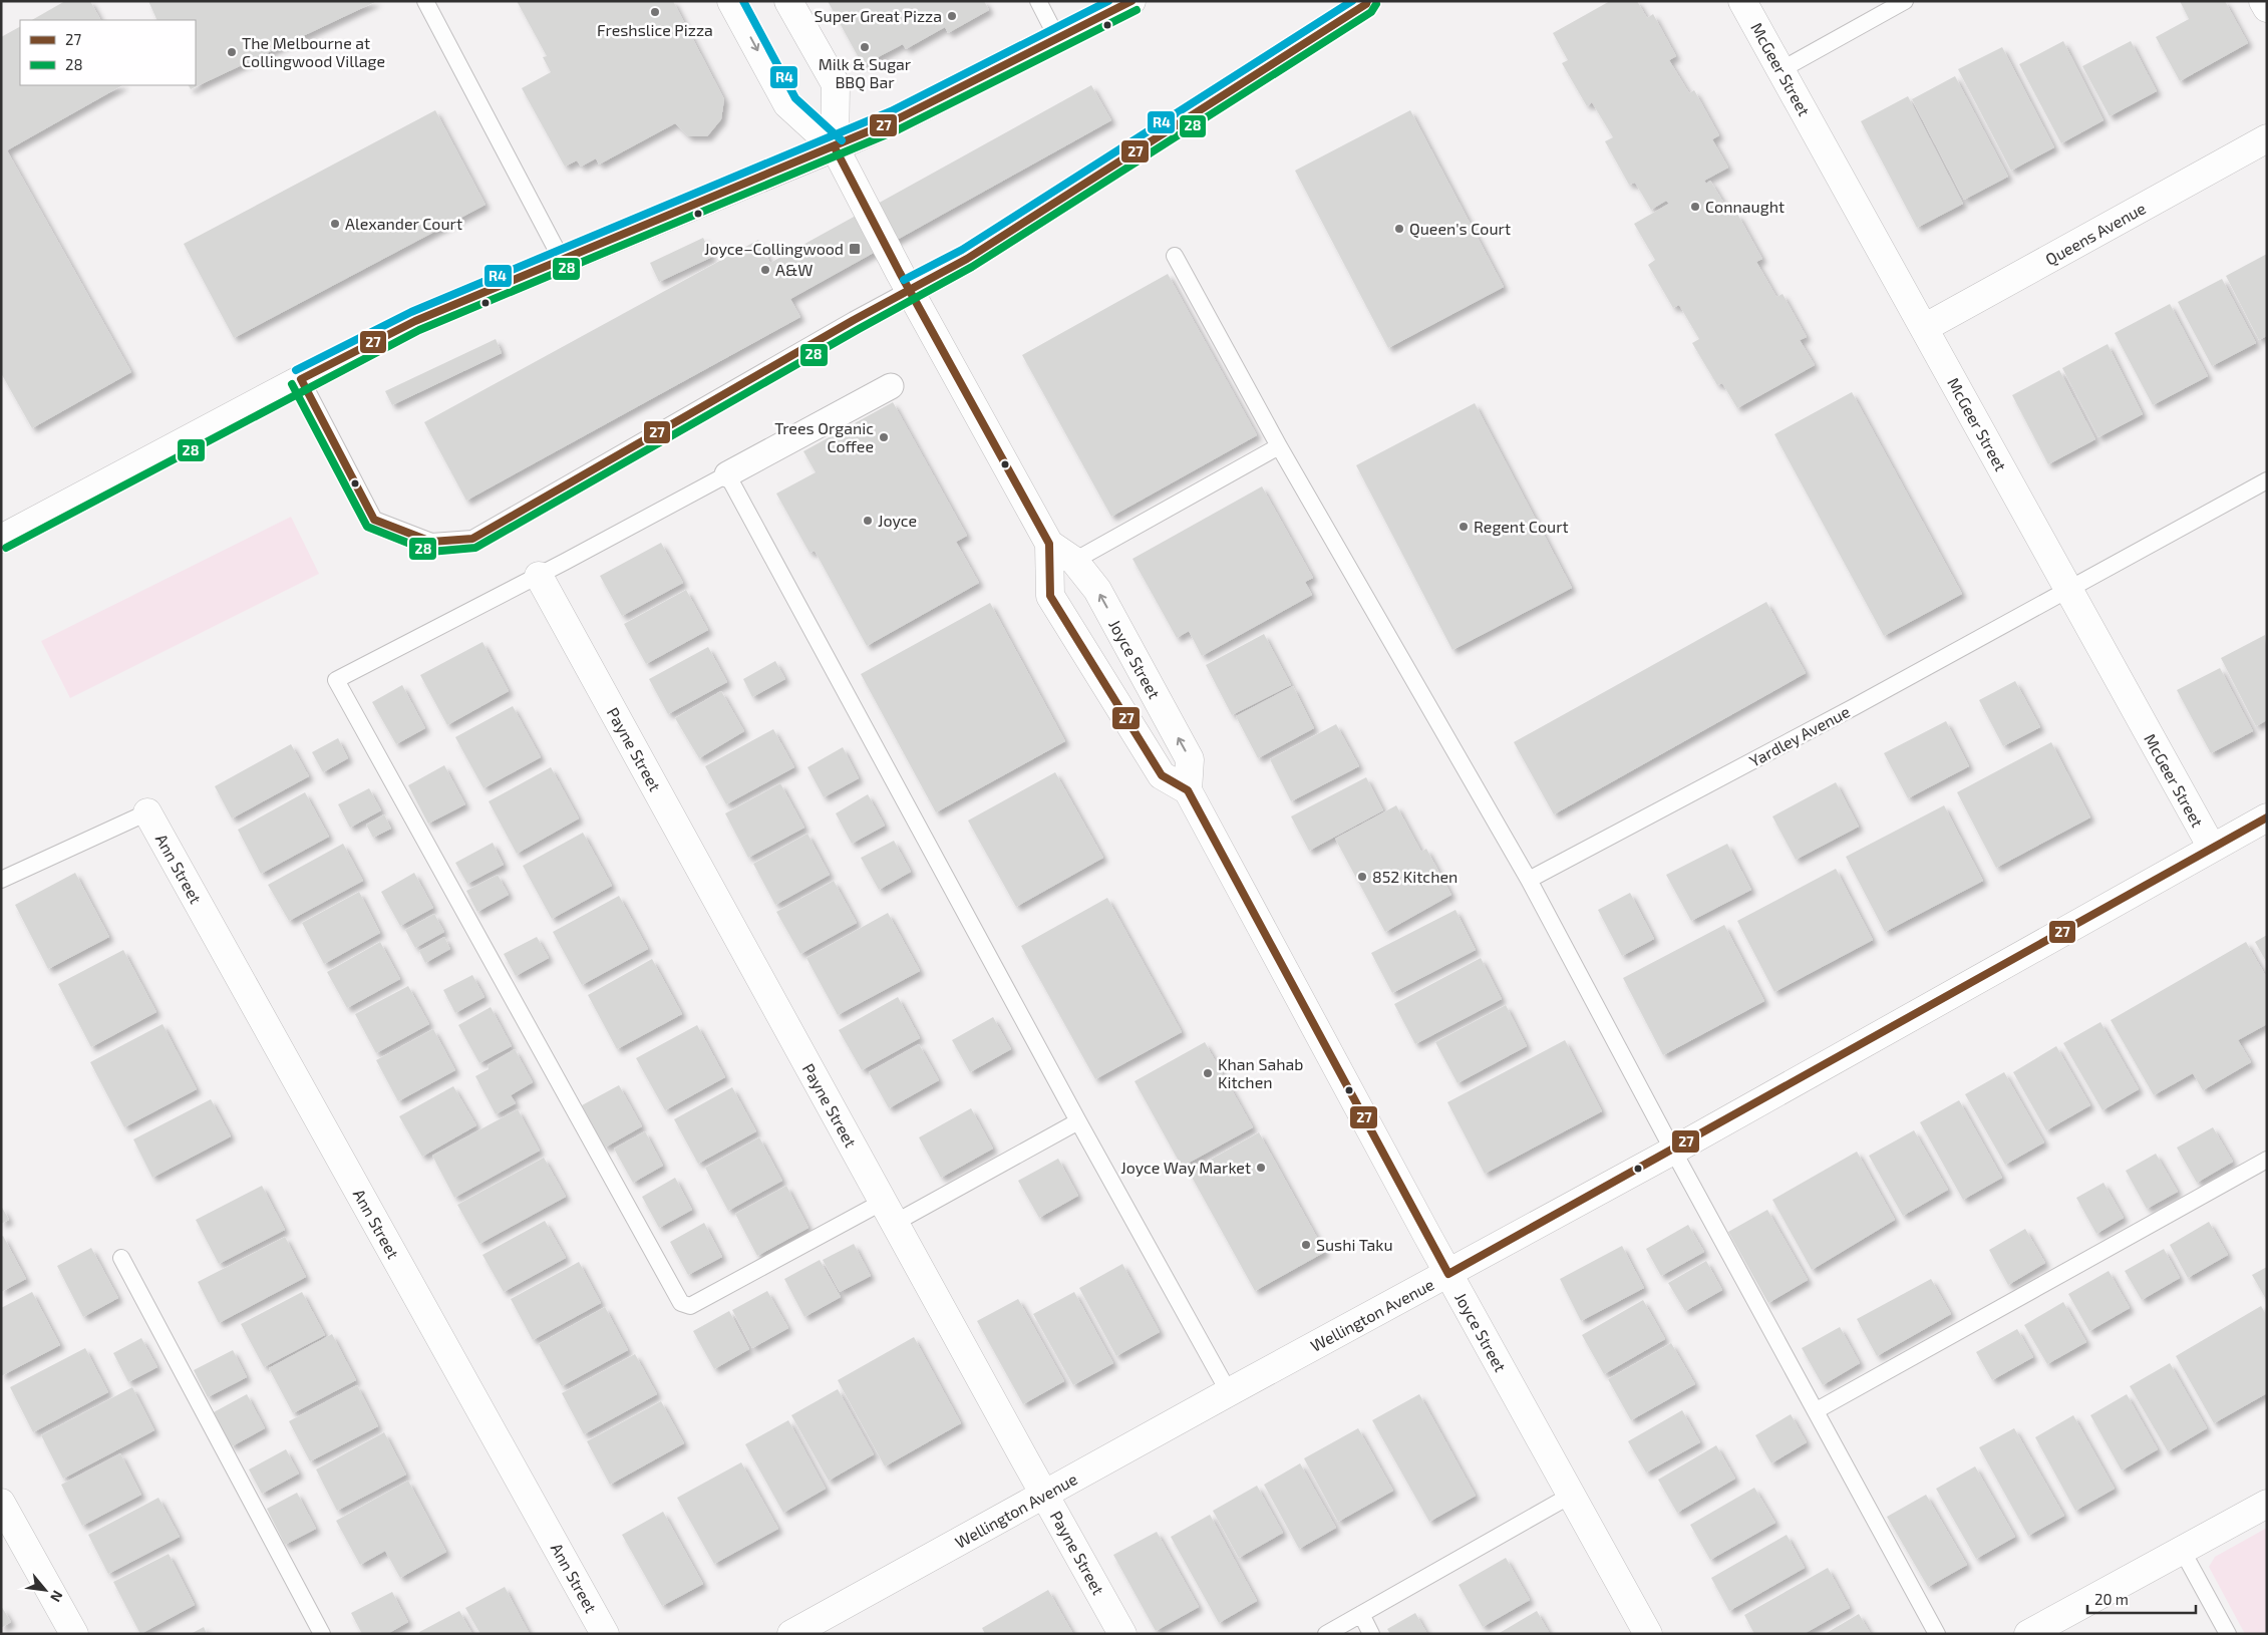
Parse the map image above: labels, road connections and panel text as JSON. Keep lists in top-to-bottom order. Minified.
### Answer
{"streets":{"street":["McGeer Street","Queens Avenue","Joyce Street","Payne Street","Ann Street","Wellington Avenue"],"lane":["Yardley Avenue"]},"crossings":[["McGeer Street","Queens Avenue"],["McGeer Street","Yardley Avenue"],["McGeer Street","Wellington Avenue"],["Joyce Street","Wellington Avenue"],["Payne Street","Wellington Avenue"]],"places":{"other":["Freshslice Pizza","Super Great Pizza","Milk & Sugar BBQ Bar","The Melbourne at Collingwood Village","Connaught","Alexander Court","Queen's Court","A&W","Trees Organic Coffee","Joyce","Regent Court","852 Kitchen","Khan Sahab Kitchen","Joyce Way Market","Sushi Taku"],"transit":["Joyce–Collingwood"]},"lines":["transit line 27","transit line R4","transit line 28"],"legend":["27","28"],"scale_bar":"20 m","north":"bottom right"}
